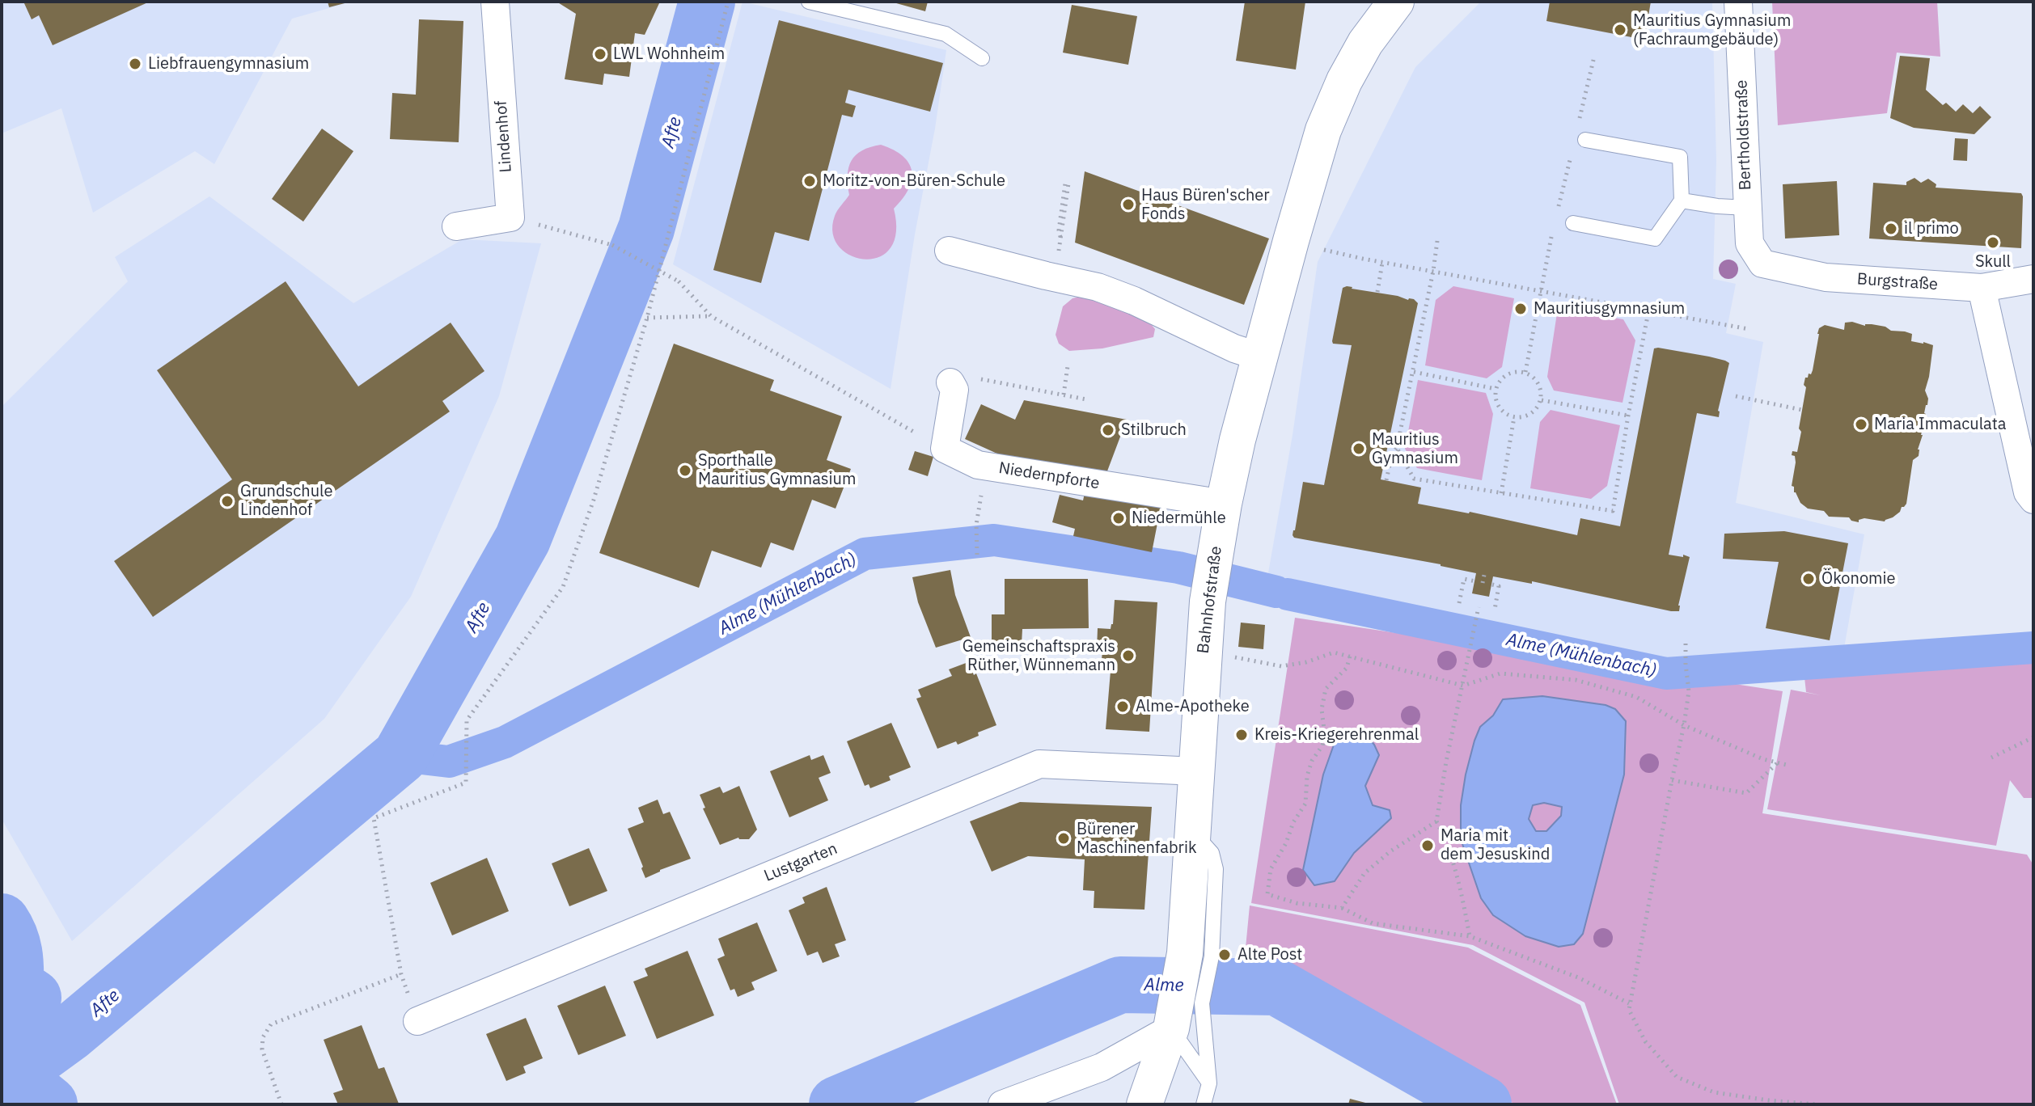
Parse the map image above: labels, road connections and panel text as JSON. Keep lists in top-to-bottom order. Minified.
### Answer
{"streets":{"main road":["Bahnhofstraße"],"street":["Bertholdstraße","Lindenhof","Burgstraße","Niedernpforte","Lustgarten"]},"crossings":[["Bertholdstraße","Burgstraße"],["Niedernpforte","Bahnhofstraße"],["Bahnhofstraße","Lustgarten"]],"water":["Afte","Alme (Mühlenbach)","Alme"],"places":["Mauritius Gymnasium (Fachraumgebäude)","LWL Wohnheim","Liebfrauengymnasium","Moritz-von-Büren-Schule","Haus Büren'scher Fonds","il primo","Skull","Mauritiusgymnasium","Maria Immaculata","Stilbruch","Mauritius Gymnasium","Sporthalle Mauritius Gymnasium","Grundschule Lindenhof","Niedermühle","Ökonomie","Gemeinschaftspraxis Rüther, Wünnemann","Alme-Apotheke","Kreis-Kriegerehrenmal","Bürener Maschinenfabrik","Maria mit dem Jesuskind","Alte Post"]}
